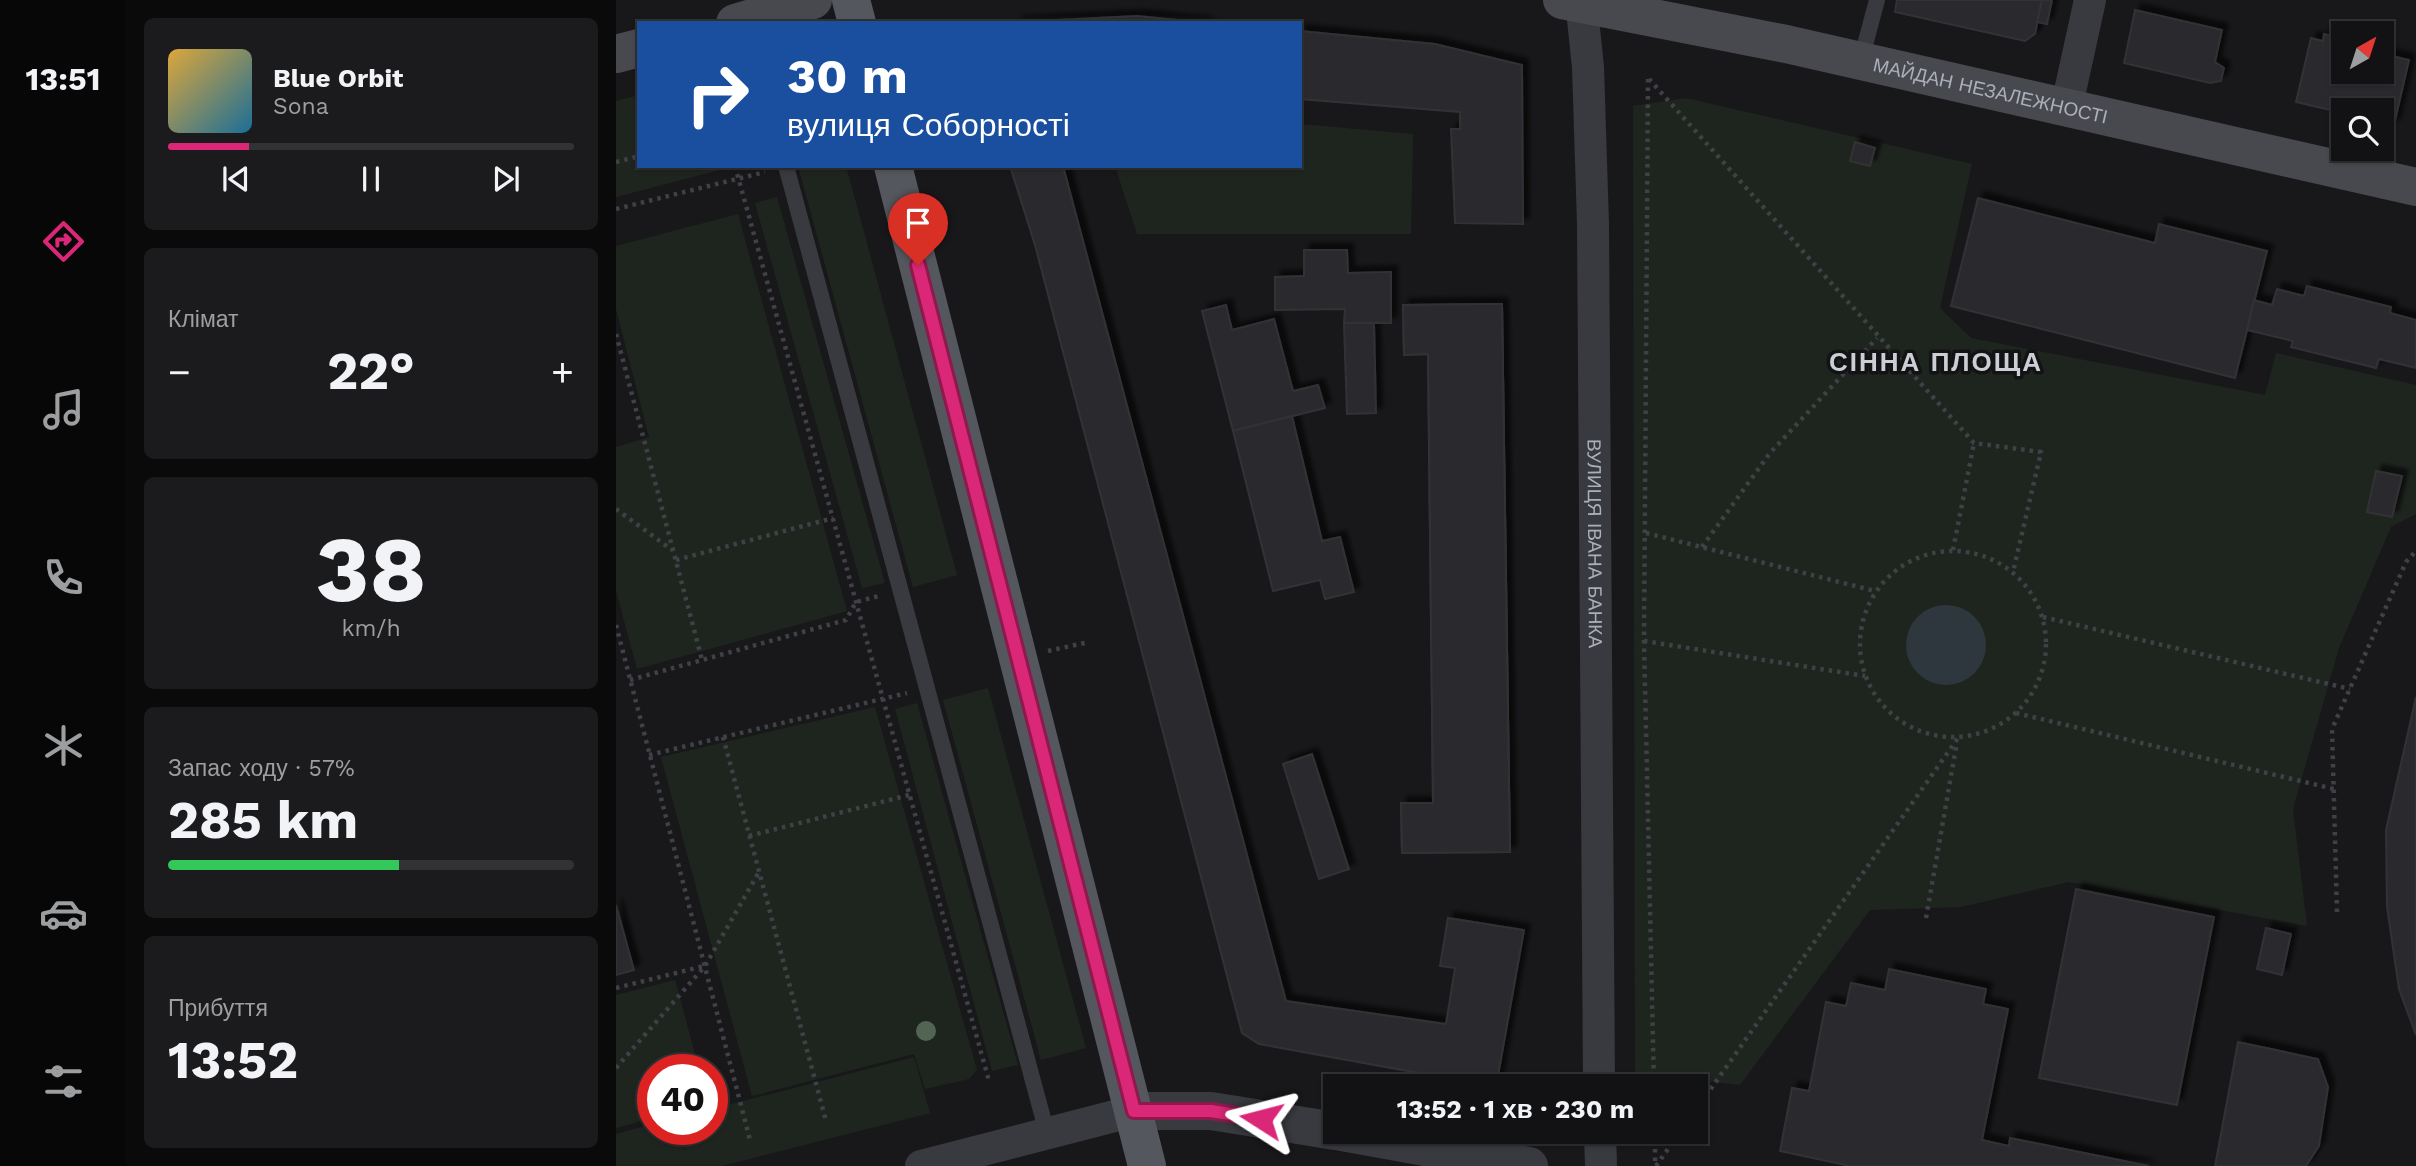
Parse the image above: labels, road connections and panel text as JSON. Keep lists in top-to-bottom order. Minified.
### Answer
{"streets":{"main road":["МАЙДАН НЕЗАЛЕЖНОСТІ"],"street":["ВУЛИЦЯ ІВАНА БАНКА"]},"crossings":[["МАЙДАН НЕЗАЛЕЖНОСТІ","ВУЛИЦЯ ІВАНА БАНКА"]],"districts":["СІННА ПЛОЩА"],"north":"top right","page":{"tabs":"13:51","turn":["30 m","вулиця Соборності"],"song":["Blue Orbit","Sona"],"tile":["Клімат",["38","km/h"],["Запас ходу · 57%","285 km"],["Прибуття","13:52"]],"heat":["−","22°","+"],"limit":"40","trip":"13:52 · 1 хв · 230 m"}}
